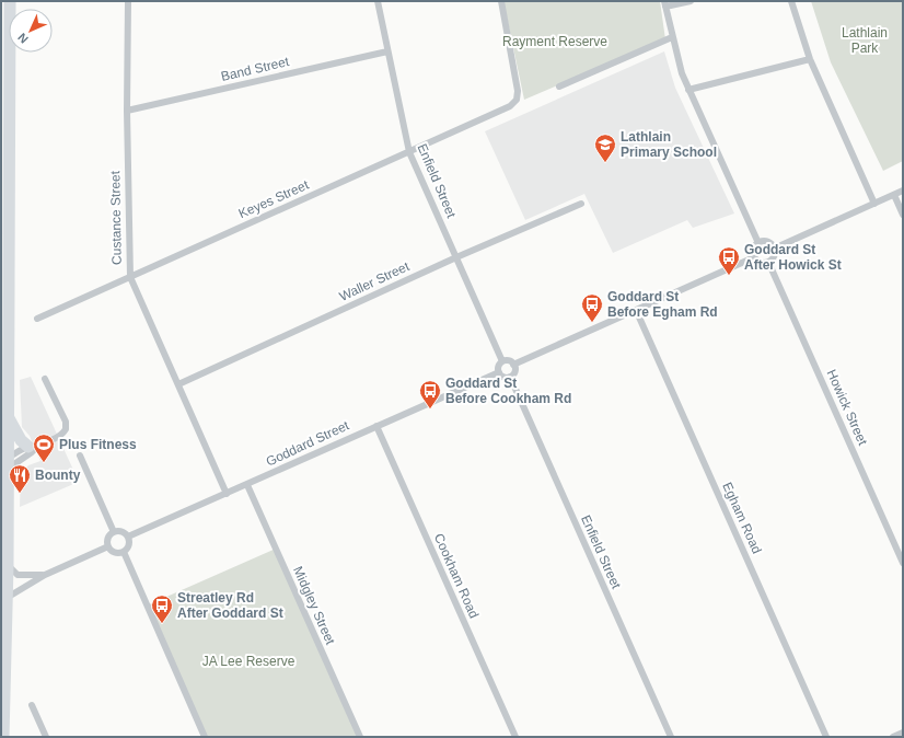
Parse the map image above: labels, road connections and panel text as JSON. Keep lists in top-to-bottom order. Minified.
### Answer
{"streets":{"street":["Band Street","Enfield Street","Keyes Street","Custance Street","Waller Street","Howick Street","Goddard Street","Egham Road","Cookham Road","Midgley Street"]},"crossings":[["Band Street","Enfield Street"],["Band Street","Custance Street"],["Enfield Street","Keyes Street"],["Enfield Street","Waller Street"],["Enfield Street","Goddard Street"],["Keyes Street","Custance Street"],["Custance Street","Waller Street"],["Custance Street","Goddard Street"],["Goddard Street","Cookham Road"],["Goddard Street","Midgley Street"]],"parks":["Lathlain Park","Rayment Reserve","JA Lee Reserve"],"places":{"school or university":["Lathlain Primary School"],"bus stop":["Goddard St After Howick St","Goddard St Before Egham Rd","Goddard St Before Cookham Rd","Streatley Rd After Goddard St"],"sports":["Plus Fitness"],"restaurant":["Bounty"]},"north":"bottom left"}
